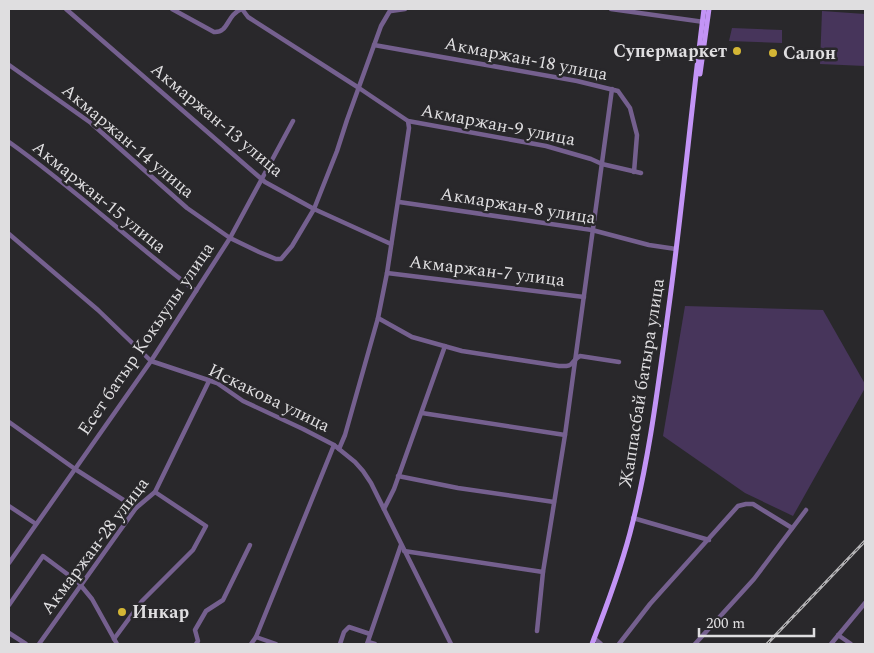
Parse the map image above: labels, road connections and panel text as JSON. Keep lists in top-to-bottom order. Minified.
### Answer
{"streets":{"main road":["Жаппасбай батыра улица"],"street":["Акмаржан-18 улица","Акмаржан-13 улица","Акмаржан-9 улица","Акмаржан-14 улица","Акмаржан-15 улица","Акмаржан-8 улица","Акмаржан-7 улица","Есет батыр Кокыулы улица","Искакова улица","Акмаржан-28 улица"]},"crossings":[["Акмаржан-18 улица","Акмаржан-9 улица"],["Акмаржан-13 улица","Акмаржан-14 улица"],["Акмаржан-13 улица","Есет батыр Кокыулы улица"],["Акмаржан-14 улица","Есет батыр Кокыулы улица"],["Акмаржан-15 улица","Есет батыр Кокыулы улица"],["Акмаржан-8 улица","Жаппасбай батыра улица"],["Есет батыр Кокыулы улица","Искакова улица"],["Искакова улица","Акмаржан-28 улица"]],"places":["Супермаркет","Салон","Инкар"],"scale_bar":"200 m"}
